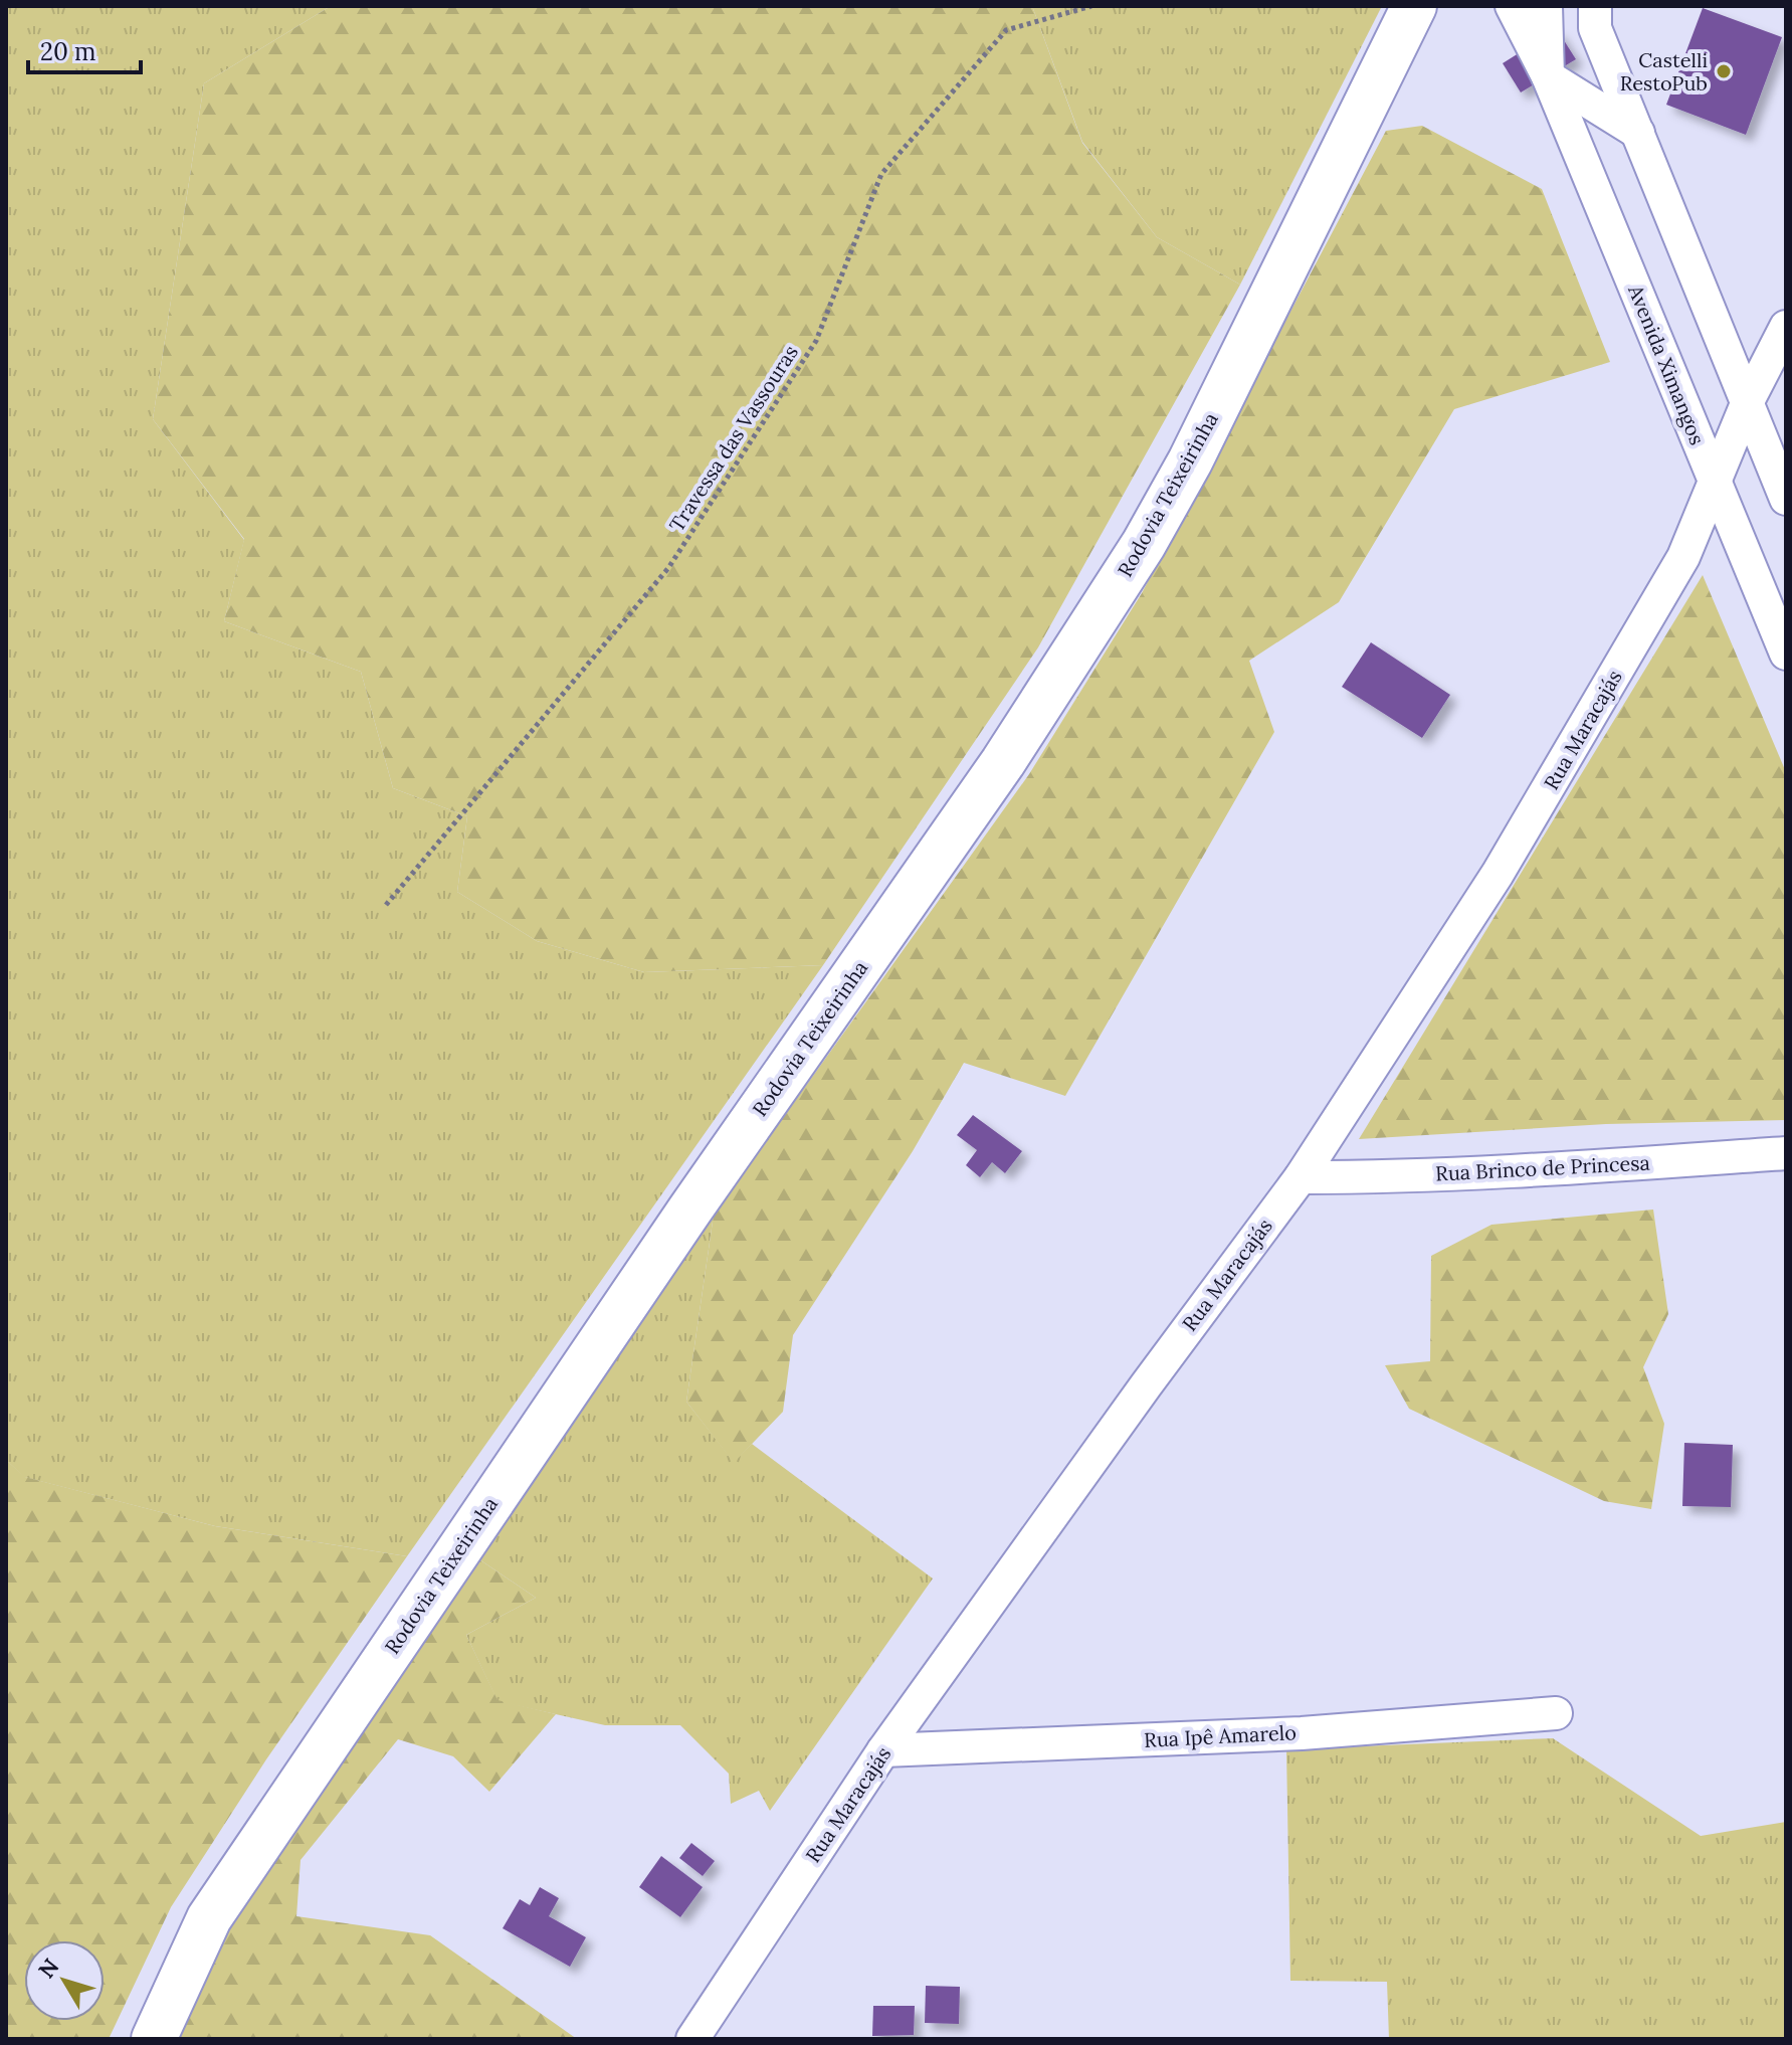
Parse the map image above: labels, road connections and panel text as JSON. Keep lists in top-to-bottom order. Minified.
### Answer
{"streets":{"main road":["Rodovia Teixeirinha"],"street":["Avenida Ximangos","Rua Maracajás","Rua Brinco de Princesa","Rua Ipê Amarelo"],"path":["Travessa das Vassouras"]},"crossings":[["Avenida Ximangos","Rua Maracajás"],["Rua Maracajás","Rua Brinco de Princesa"],["Rua Maracajás","Rua Ipê Amarelo"]],"places":["Castelli RestoPub"],"scale_bar":"20 m","north":"top left"}
